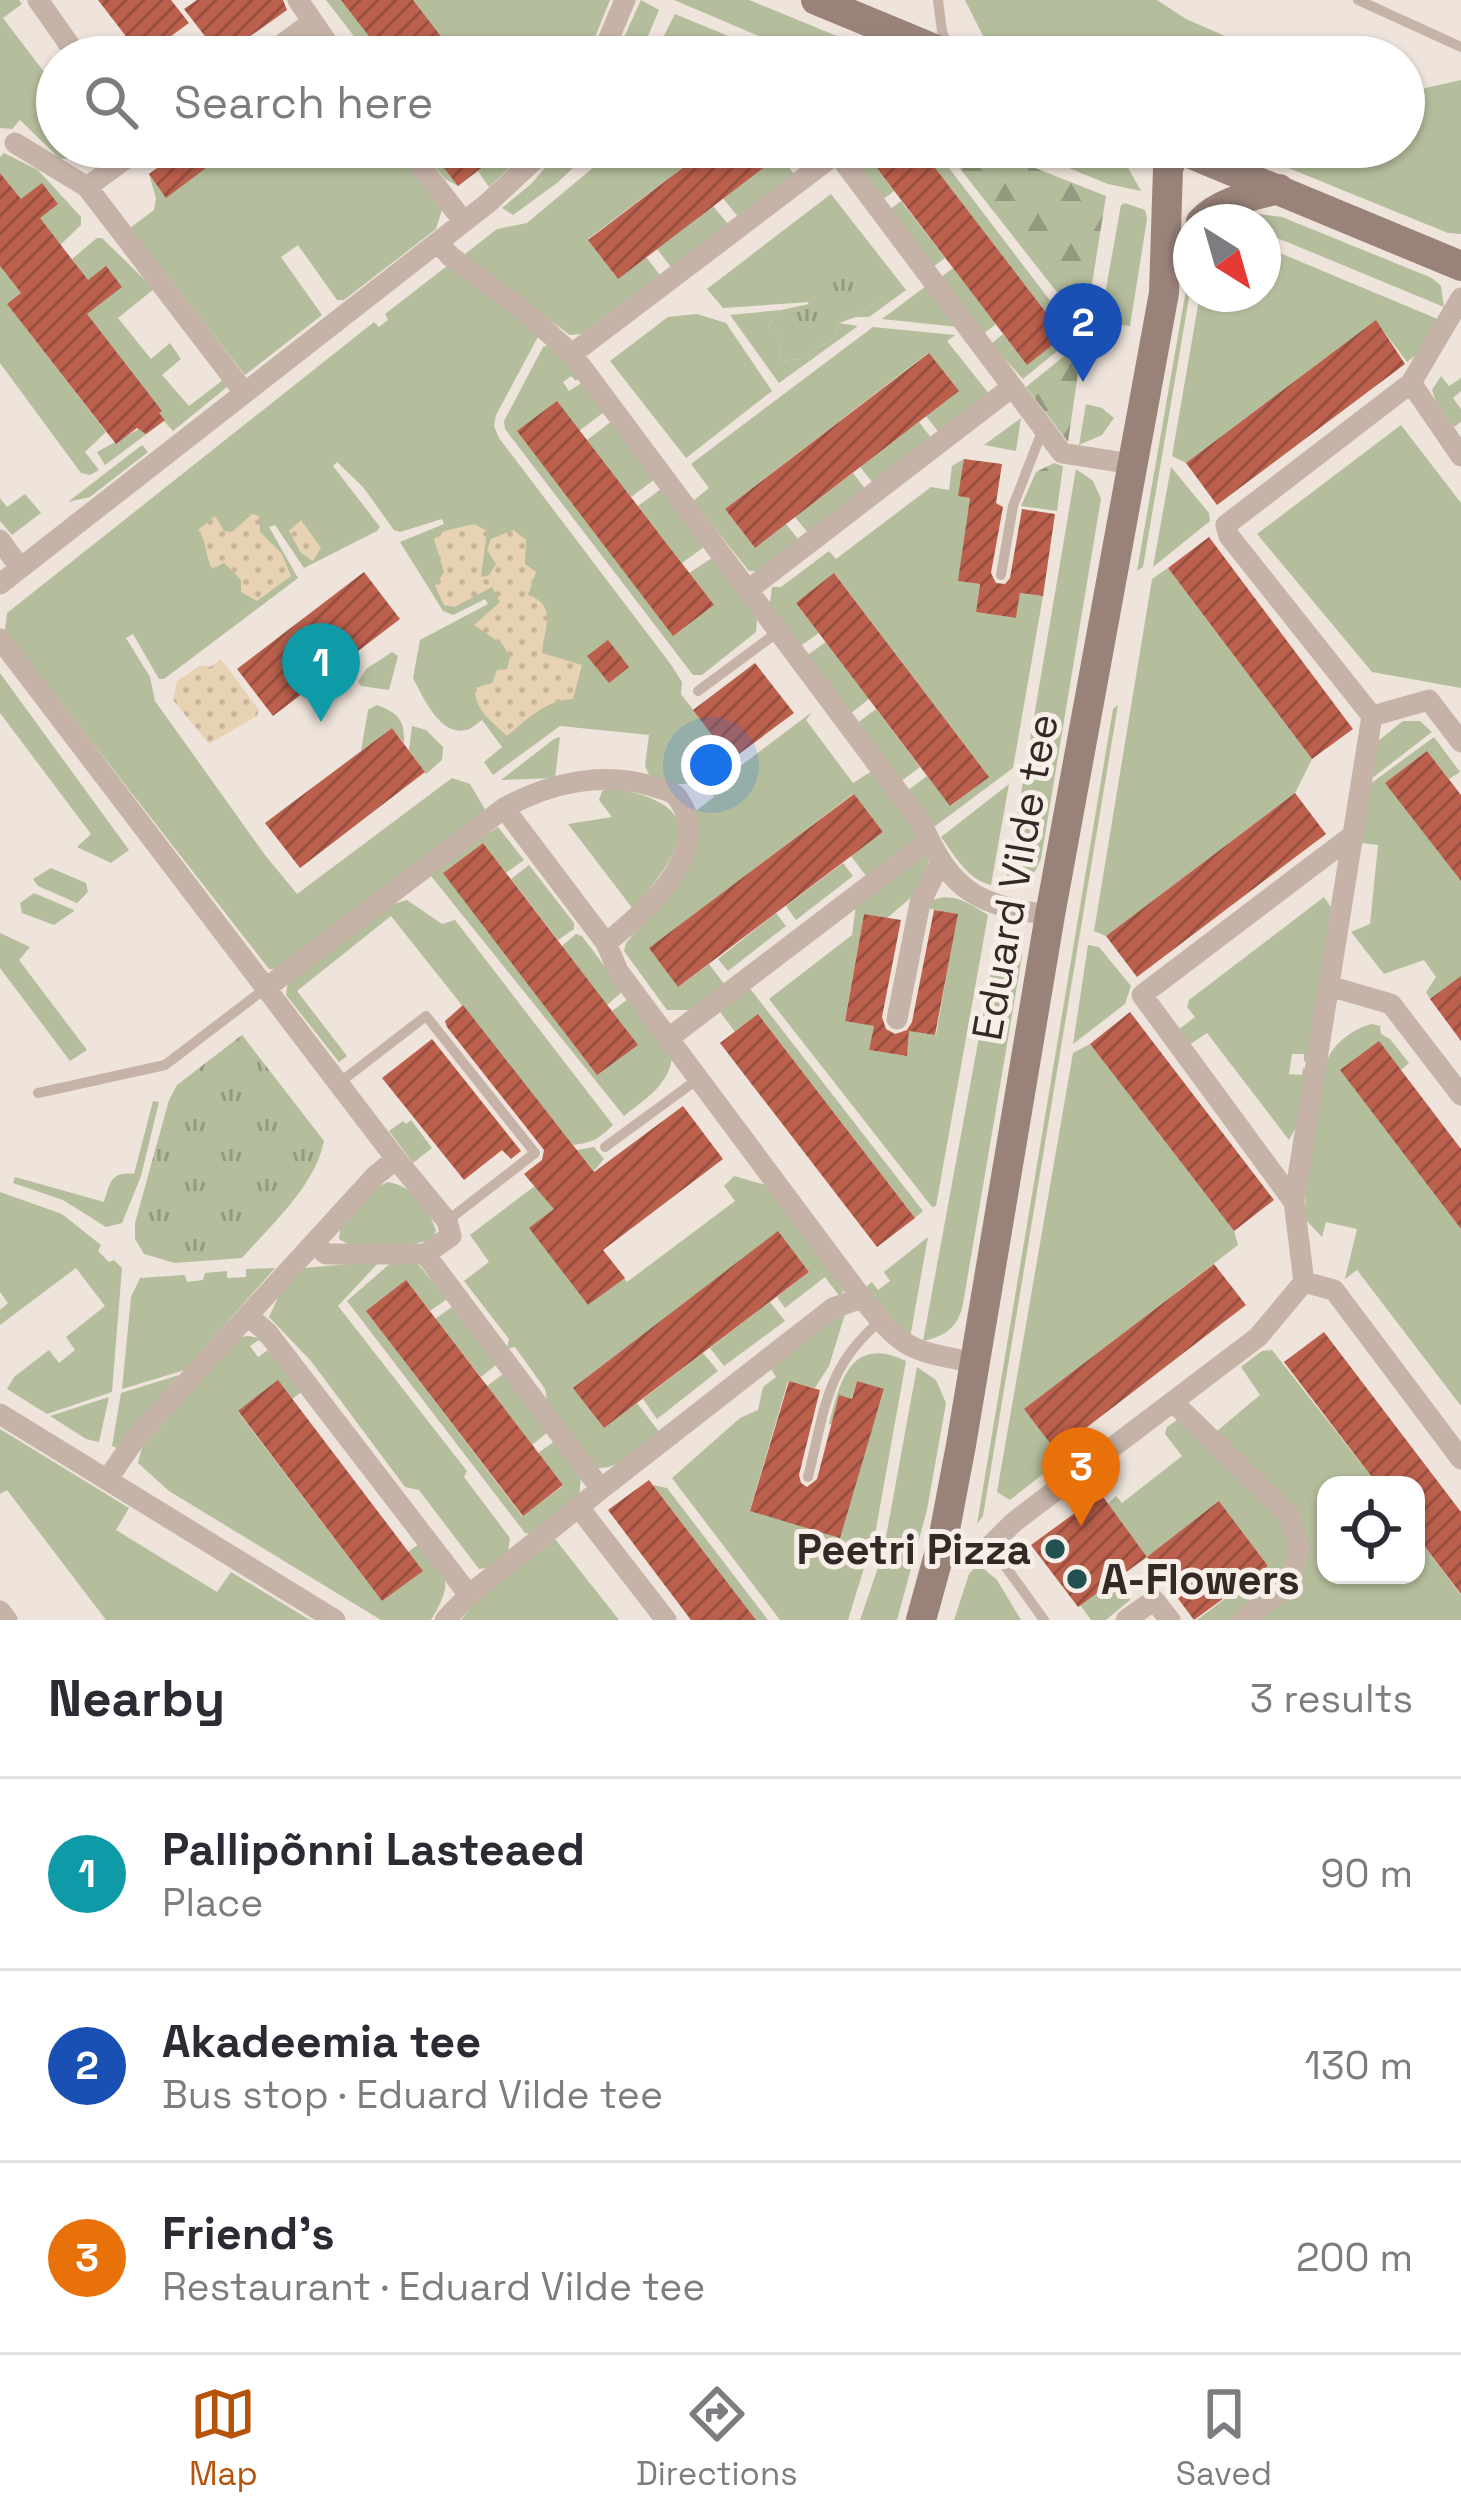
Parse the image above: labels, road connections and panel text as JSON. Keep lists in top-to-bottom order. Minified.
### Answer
{"streets":{"street":["Eduard Vilde tee"]},"places":["Peetri Pizza","A-Flowers"],"north":"bottom right","page":{"search":"Search here","pins":["2","1","3"],"heading":["Nearby","3 results"],"list":[{"mark":"1","name":"Pallipõnni Lasteaed","note":"Place","value":"90 m"},{"mark":"2","name":"Akadeemia tee","note":"Bus stop · Eduard Vilde tee","value":"130 m"},{"mark":"3","name":"Friend's","note":"Restaurant · Eduard Vilde tee","value":"200 m"}],"nav":["Map","Directions","Saved"]}}
